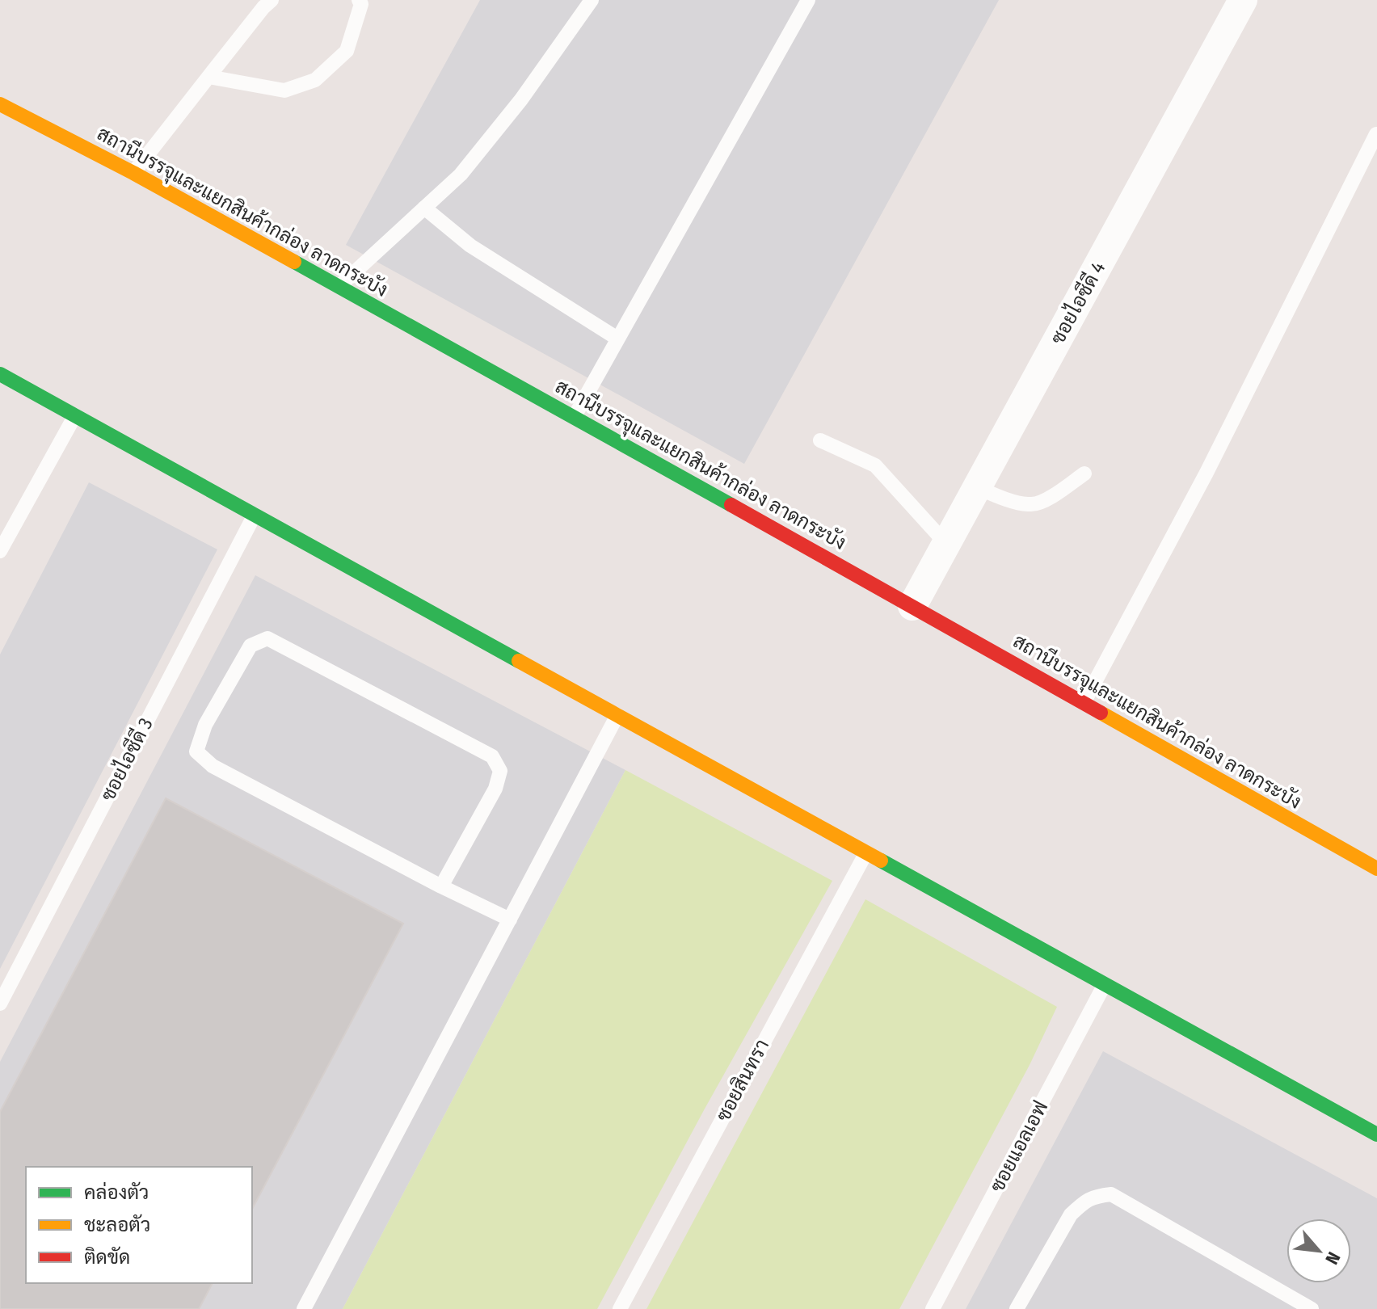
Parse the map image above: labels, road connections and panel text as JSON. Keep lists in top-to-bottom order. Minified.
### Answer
{"streets":{"street":["สถานีบรรจุและแยกสินค้ากล่อง ลาดกระบัง","ซอยไอซีดี 4"],"lane":["ซอยไอซีดี 3","ซอยสินทรา","ซอยแอลเอฟ"]},"crossings":[["สถานีบรรจุและแยกสินค้ากล่อง ลาดกระบัง","ซอยไอซีดี 4"]],"legend":["คล่องตัว","ชะลอตัว","ติดขัด"],"north":"bottom right"}
